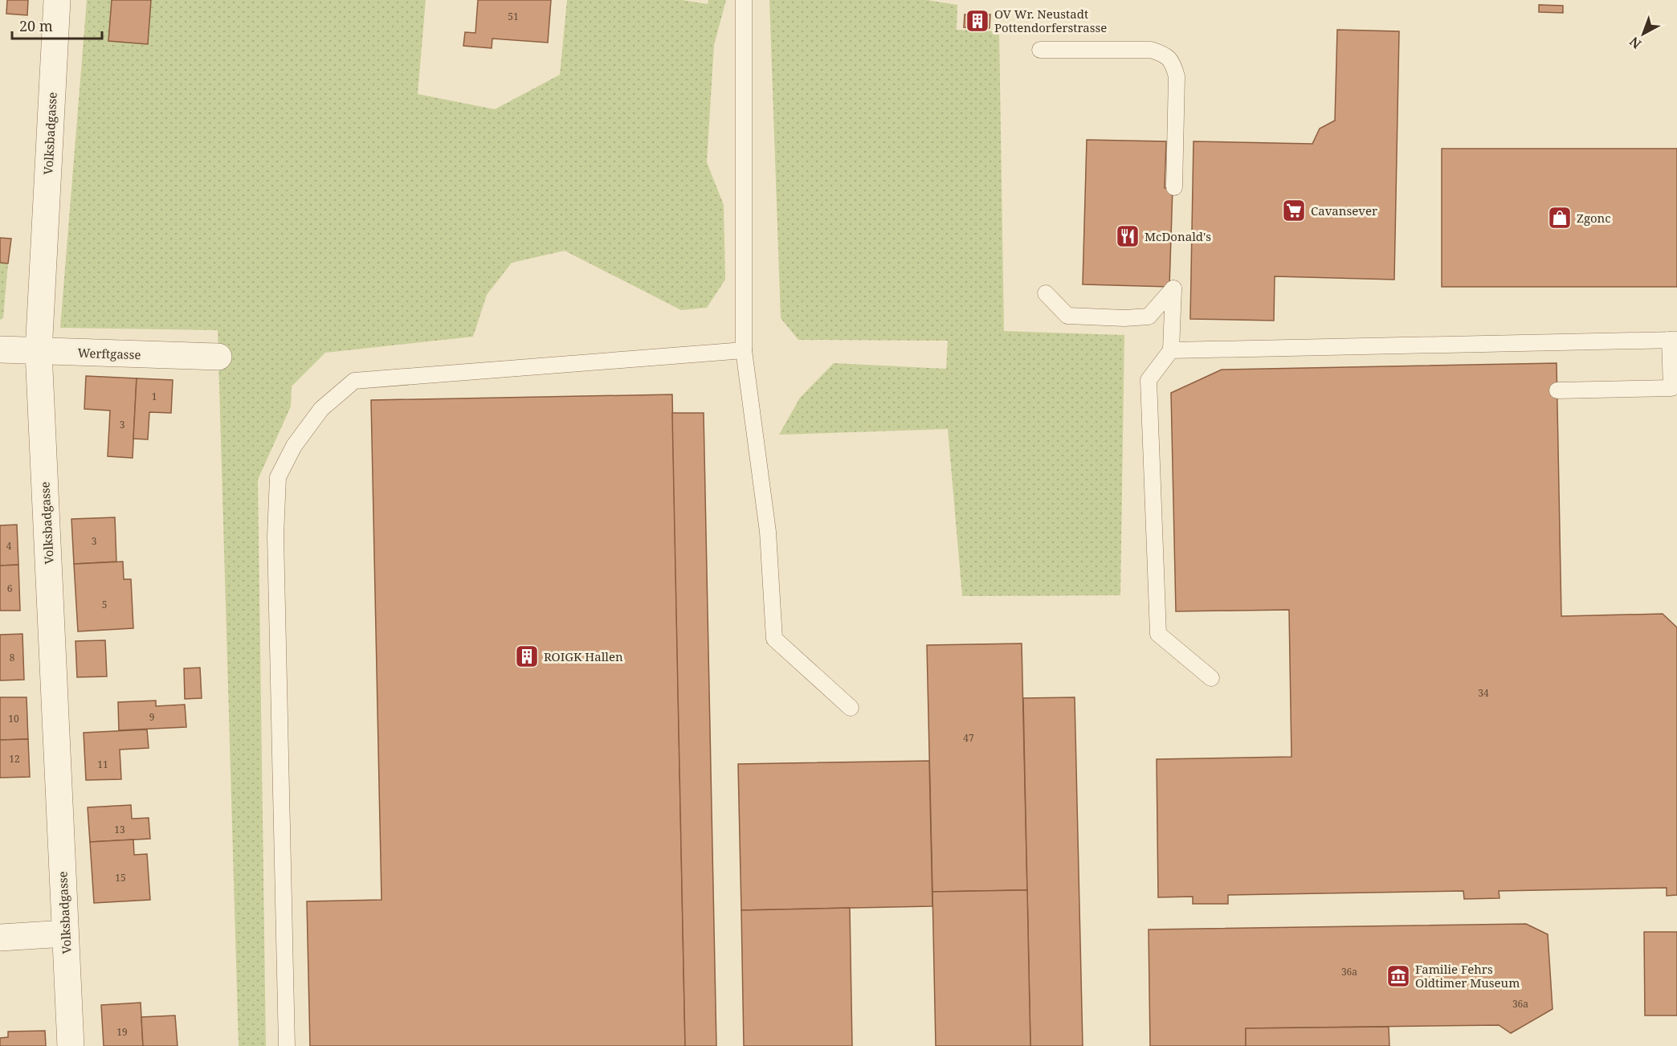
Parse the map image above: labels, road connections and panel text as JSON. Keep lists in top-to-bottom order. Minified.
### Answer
{"streets":{"street":["Volksbadgasse","Werftgasse"]},"crossings":[["Volksbadgasse","Werftgasse"]],"places":{"building":["OV Wr. Neustadt Pottendorferstrasse","ROIGK Hallen"],"supermarket":["Cavansever"],"shop":["Zgonc"],"restaurant":["McDonald's"],"museum":["Familie Fehrs Oldtimer Museum"]},"house_numbers":["51","1","3","3","4","6","5","8","34","9","10","47","12","11","13","15","36a","36a","19"],"scale_bar":"20 m","north":"bottom left"}
